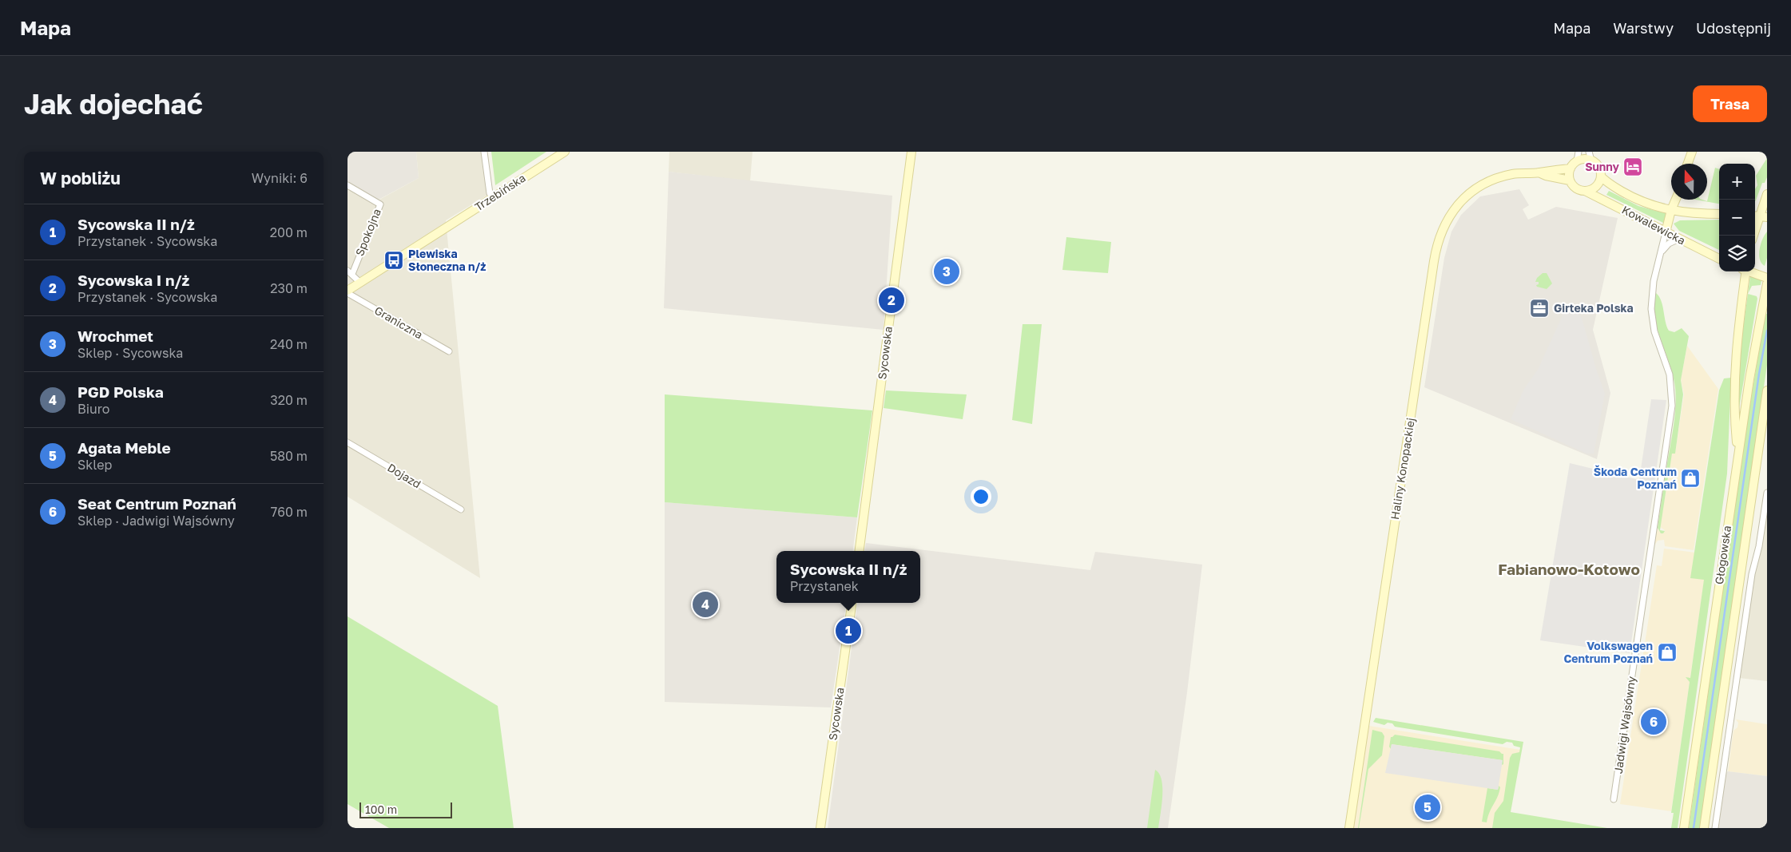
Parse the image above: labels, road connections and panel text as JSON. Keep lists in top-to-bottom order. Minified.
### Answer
{"streets":{"street":["Trzebińska","Kowalewicka","Spokojna","Graniczna","Sycowska","Haliny Konopackiej","Dojazd","Głogowska","Jadwigi Wajsówny"]},"crossings":[["Trzebińska","Graniczna"],["Kowalewicka","Haliny Konopackiej"],["Kowalewicka","Jadwigi Wajsówny"]],"districts":["Fabianowo-Kotowo"],"places":{"hotel":["Sunny"],"bus stop":["Plewiska Słoneczna n/ż"],"office":["Girteka Polska"],"shop":["Škoda Centrum Poznań","Volkswagen Centrum Poznań"]},"scale_bar":"100 m","north":"top","page":{"header":"Mapa","nav":["Mapa","Warstwy","Udostępnij"],"buttons":"Trasa","title":"Jak dojechać","heading":["W pobliżu","Wyniki: 6"],"map_buttons":["+","−"],"list":[{"mark":"1","name":"Sycowska II n/ż","note":"Przystanek · Sycowska","value":"200 m"},{"mark":"2","name":"Sycowska I n/ż","note":"Przystanek · Sycowska","value":"230 m"},{"mark":"3","name":"Wrochmet","note":"Sklep · Sycowska","value":"240 m"},{"mark":"4","name":"PGD Polska","note":"Biuro","value":"320 m"},{"mark":"5","name":"Agata Meble","note":"Sklep","value":"580 m"},{"mark":"6","name":"Seat Centrum Poznań","note":"Sklep · Jadwigi Wajsówny","value":"760 m"}],"pins":["3","2","4","1","6","5"],"popup":["Sycowska II n/ż","Przystanek"],"scale":"100 m"}}
